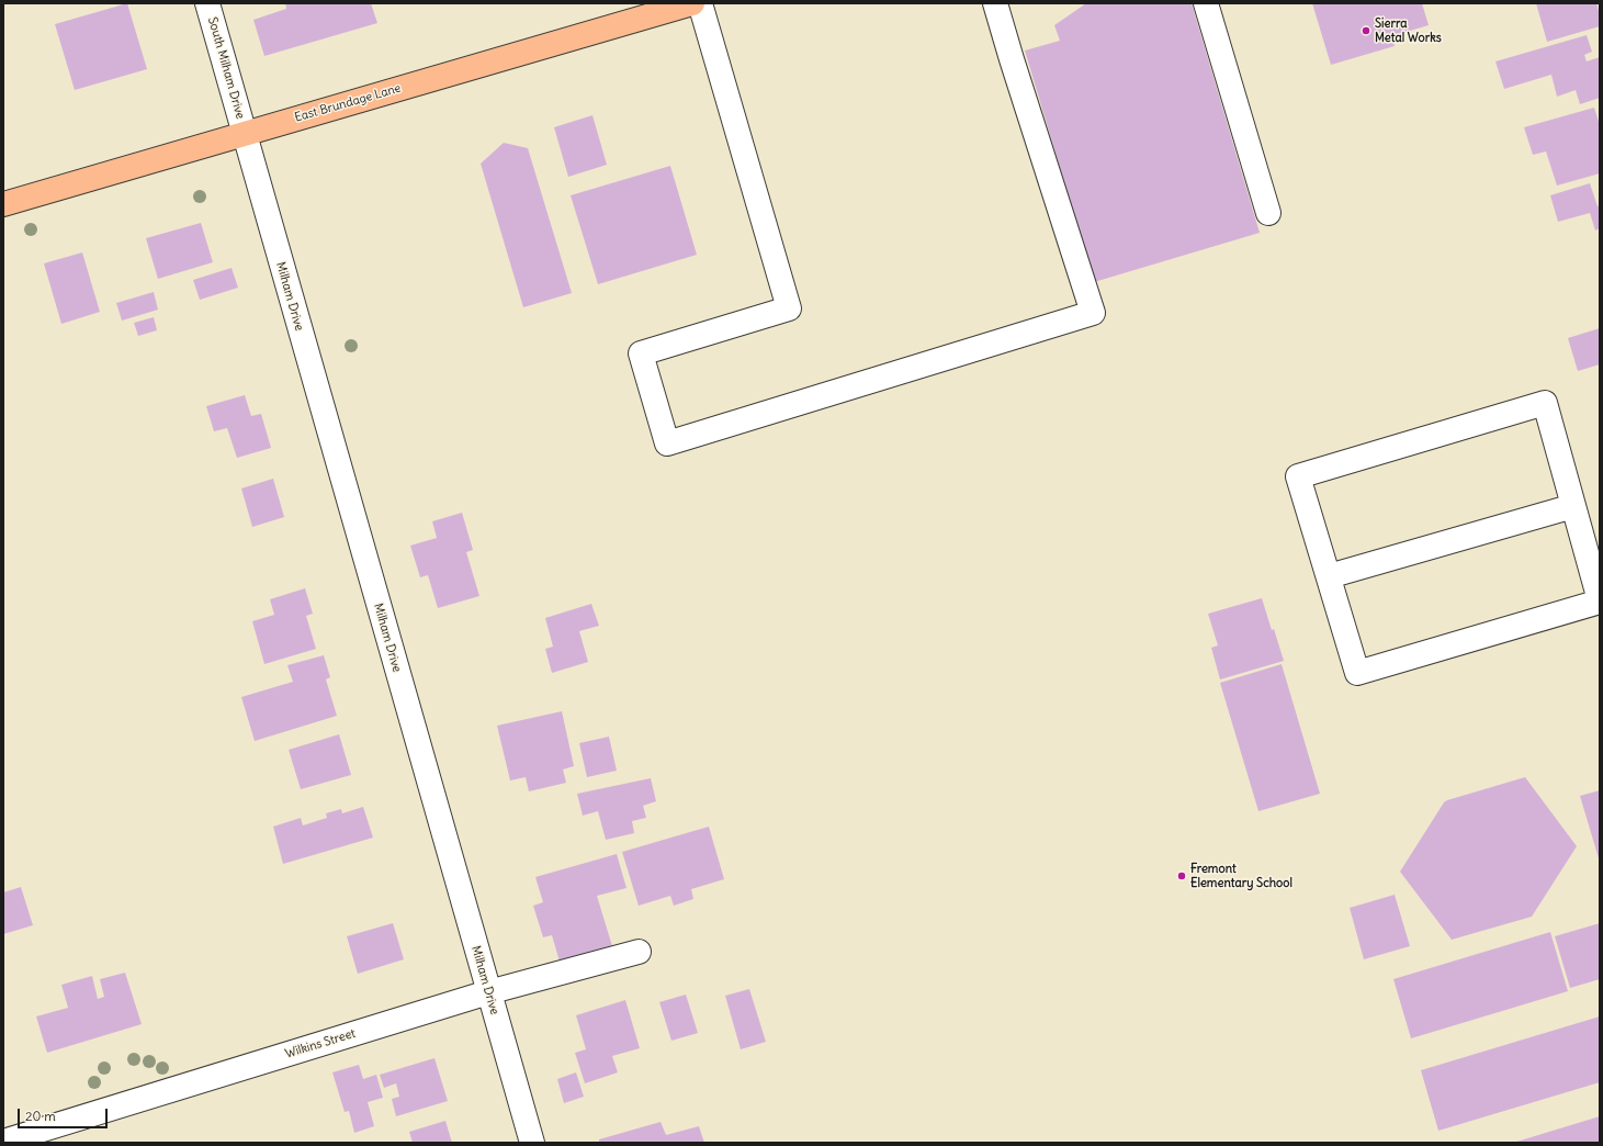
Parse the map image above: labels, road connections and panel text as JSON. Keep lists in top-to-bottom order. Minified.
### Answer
{"streets":{"main road":["East Brundage Lane"],"street":["South Milham Drive","Milham Drive","Wilkins Street"]},"crossings":[["South Milham Drive","East Brundage Lane"],["South Milham Drive","Milham Drive"],["East Brundage Lane","Milham Drive"],["Milham Drive","Wilkins Street"]],"places":["Sierra Metal Works","Fremont Elementary School"],"scale_bar":"20 m"}
